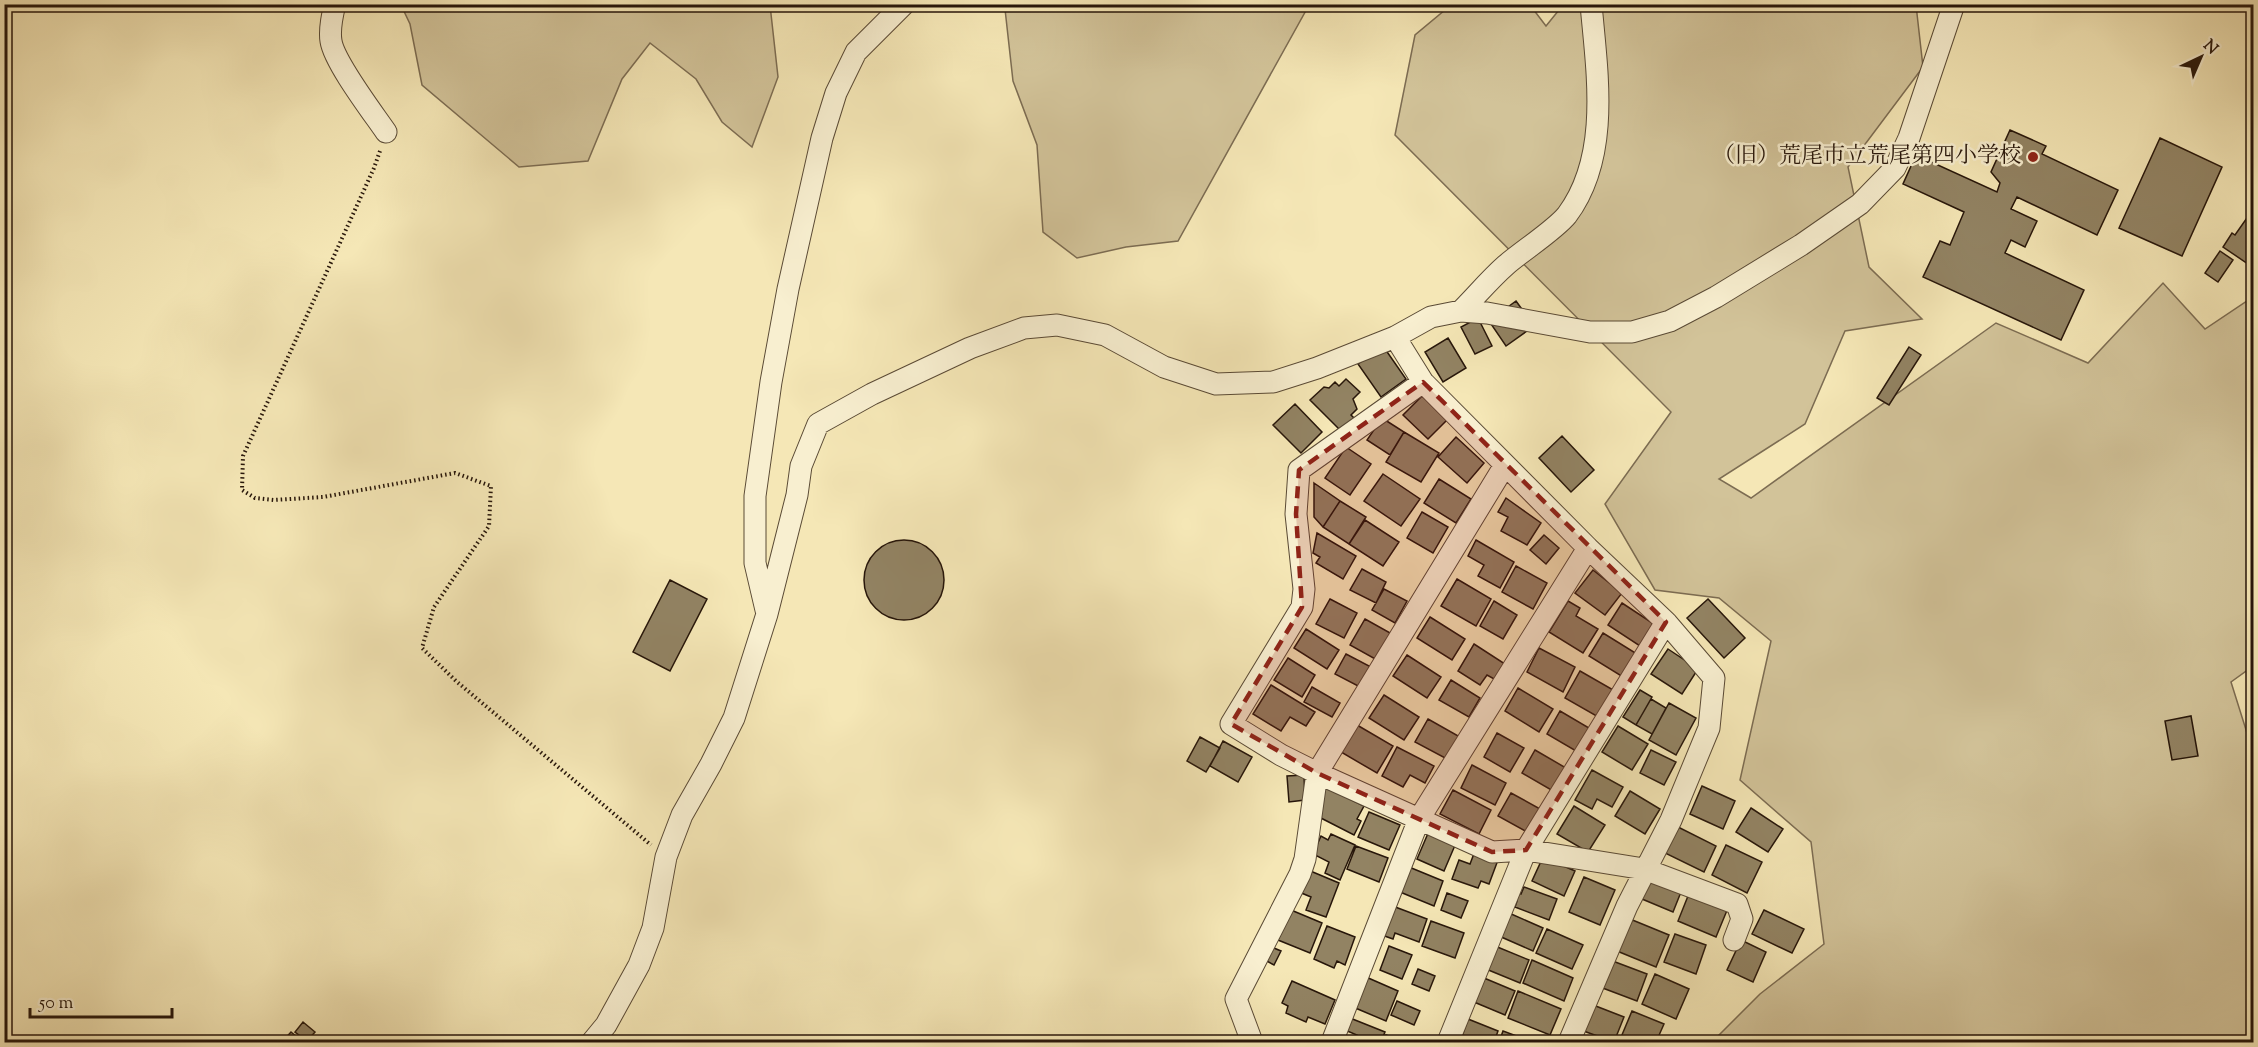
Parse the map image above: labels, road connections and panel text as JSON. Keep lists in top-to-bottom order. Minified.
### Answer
{"places":["（旧）荒尾市立荒尾第四小学校"],"scale_bar":"50 m","north":"top right"}
